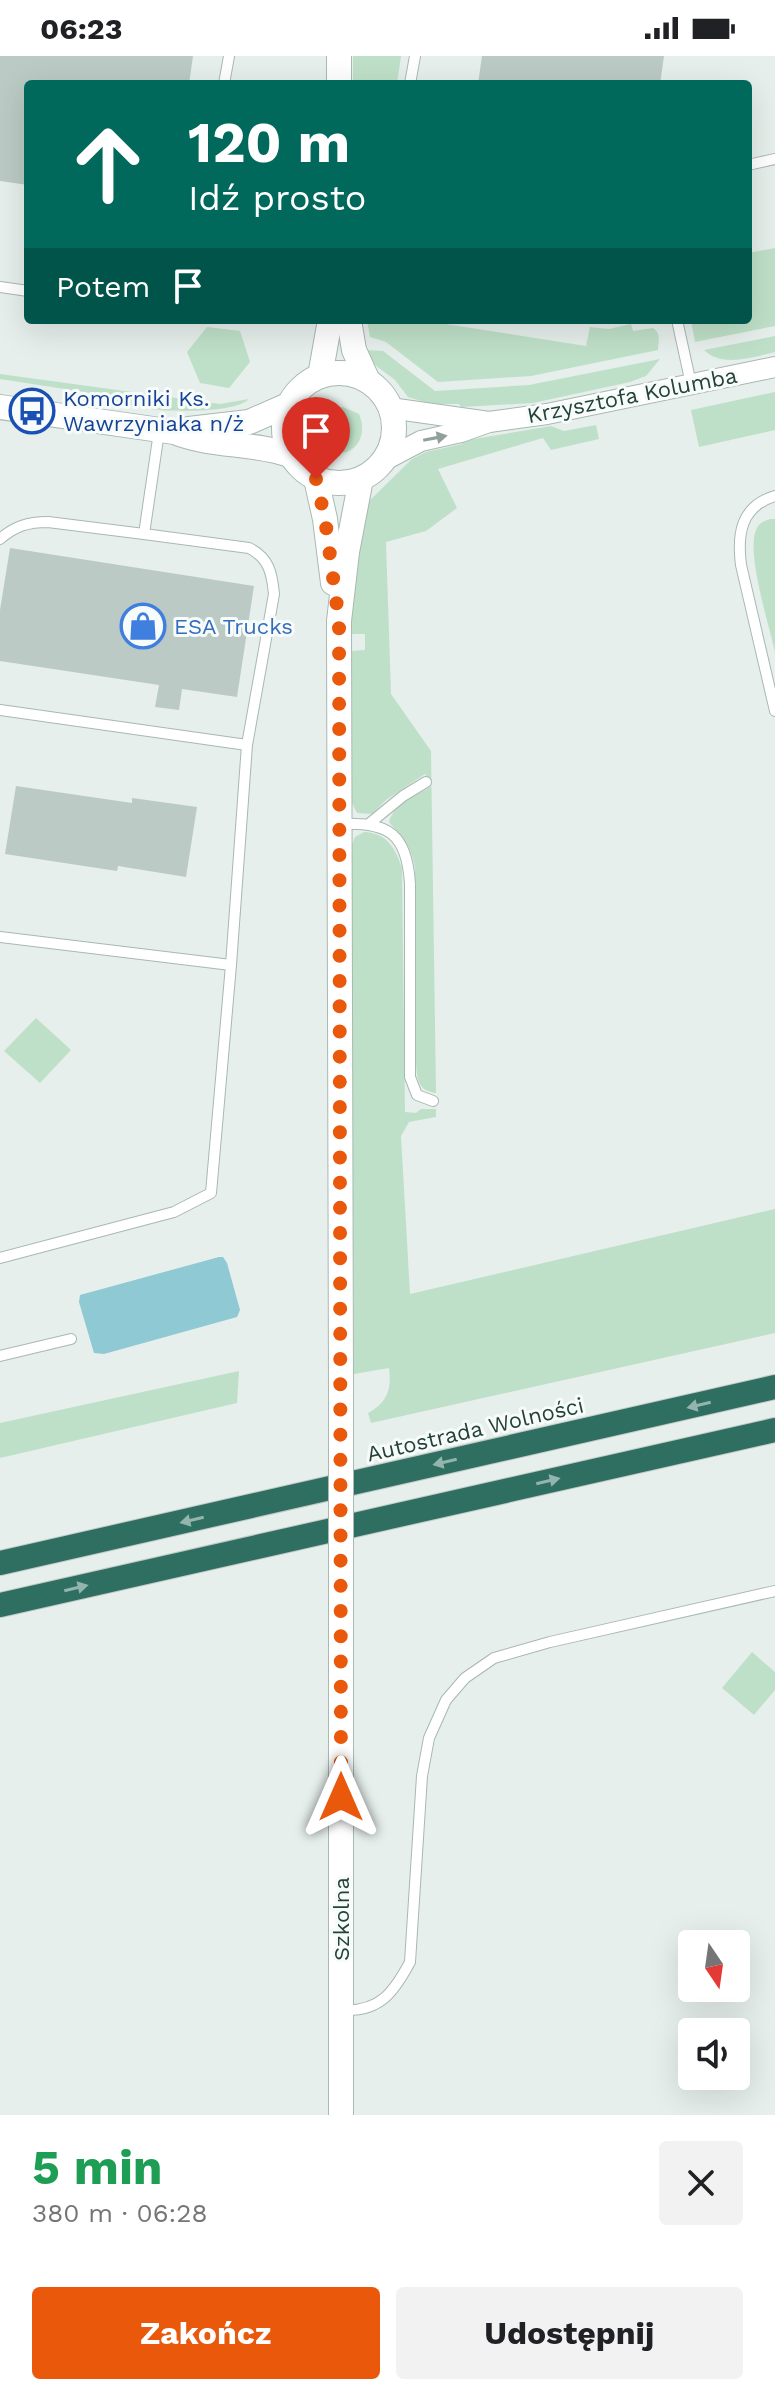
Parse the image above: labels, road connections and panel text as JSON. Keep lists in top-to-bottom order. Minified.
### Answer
{"streets":{"highway":["Autostrada Wolności"],"street":["Krzysztofa Kolumba","Szkolna"]},"places":{"bus stop":["Komorniki Ks. Wawrzyniaka n/ż"],"shop":["ESA Trucks"]},"north":"bottom","page":{"status":"06:23","turn":["120 m","Idź prosto"],"then":"Potem","heading":["5 min","380 m · 06:28"],"buttons":["Zakończ","Udostępnij"]}}
